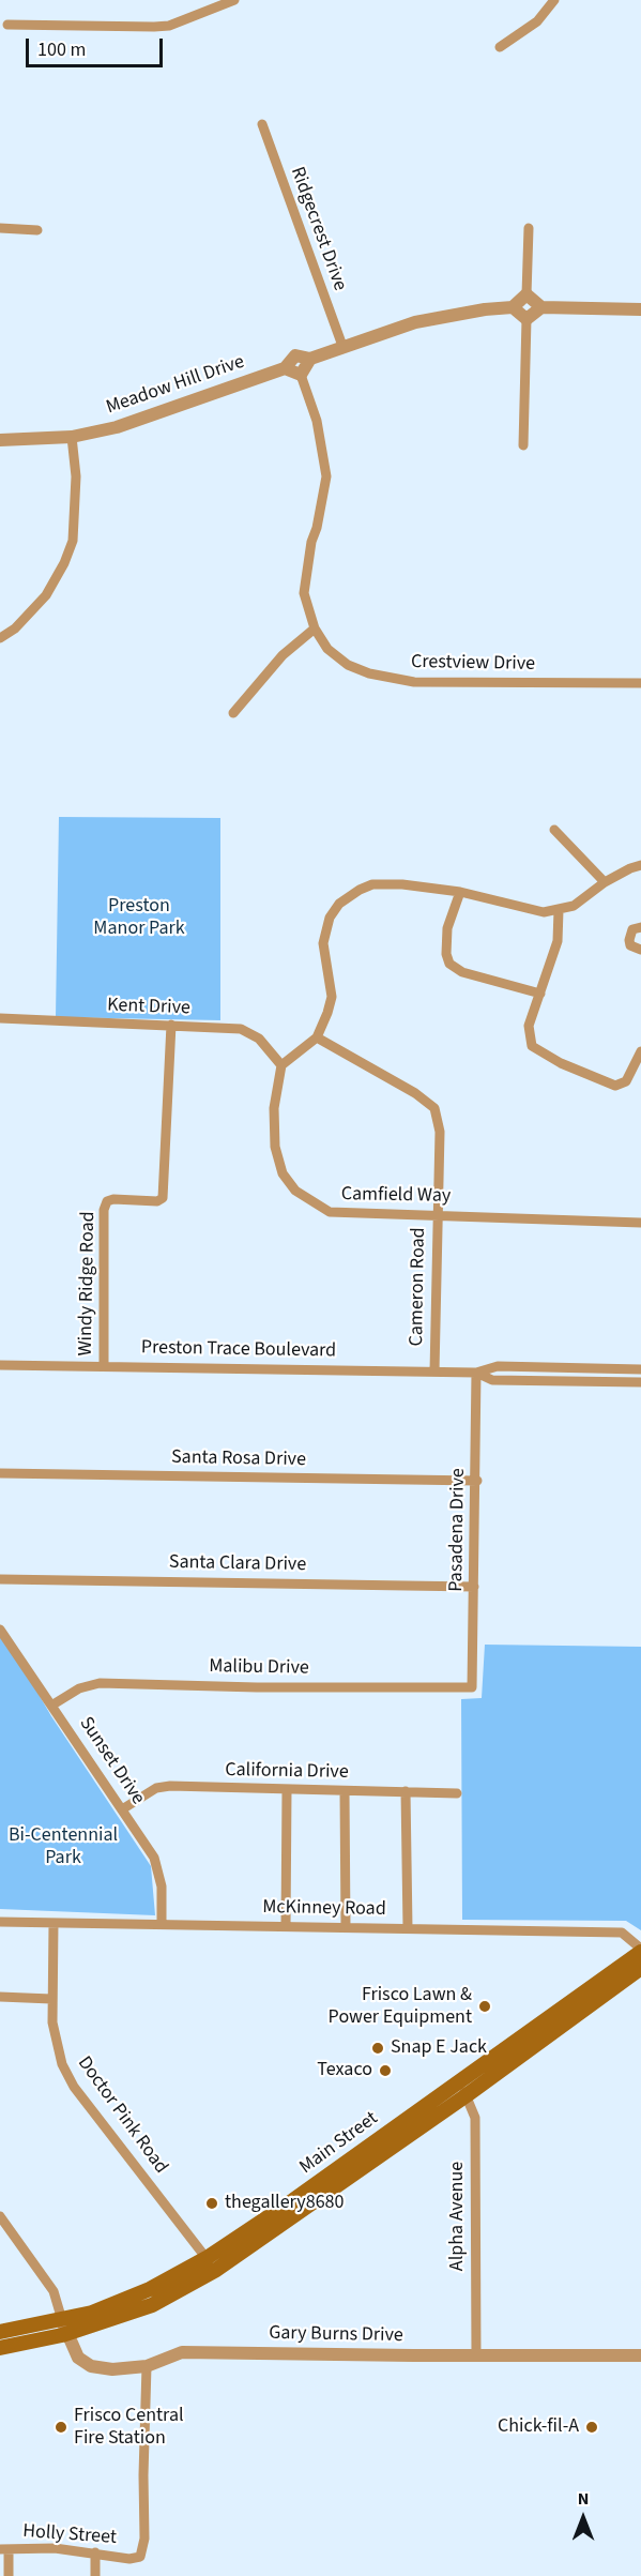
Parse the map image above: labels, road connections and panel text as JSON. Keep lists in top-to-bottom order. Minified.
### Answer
{"streets":{"main road":["Main Street"],"street":["Ridgecrest Drive","Meadow Hill Drive","Crestview Drive","Kent Drive","Camfield Way","Windy Ridge Road","Cameron Road","Preston Trace Boulevard","Santa Rosa Drive","Pasadena Drive","Santa Clara Drive","Malibu Drive","Sunset Drive","California Drive","McKinney Road","Doctor Pink Road","Alpha Avenue","Gary Burns Drive","Holly Street"]},"crossings":[["Ridgecrest Drive","Meadow Hill Drive"],["Kent Drive","Camfield Way"],["Kent Drive","Windy Ridge Road"],["Kent Drive","Cameron Road"],["Camfield Way","Cameron Road"],["Windy Ridge Road","Preston Trace Boulevard"],["Cameron Road","Preston Trace Boulevard"],["Preston Trace Boulevard","Pasadena Drive"],["Santa Rosa Drive","Pasadena Drive"],["Pasadena Drive","Santa Clara Drive"],["Pasadena Drive","Malibu Drive"],["Malibu Drive","Sunset Drive"],["Sunset Drive","California Drive"],["Sunset Drive","McKinney Road"],["McKinney Road","Doctor Pink Road"],["McKinney Road","Main Street"],["Doctor Pink Road","Main Street"],["Main Street","Alpha Avenue"],["Main Street","Gary Burns Drive"],["Alpha Avenue","Gary Burns Drive"],["Gary Burns Drive","Holly Street"]],"parks":["Preston Manor Park","Bi-Centennial Park"],"places":["Frisco Lawn & Power Equipment","Snap E Jack","Texaco","thegallery8680","Frisco Central Fire Station","Chick-fil-A"],"scale_bar":"100 m","north":"top"}
